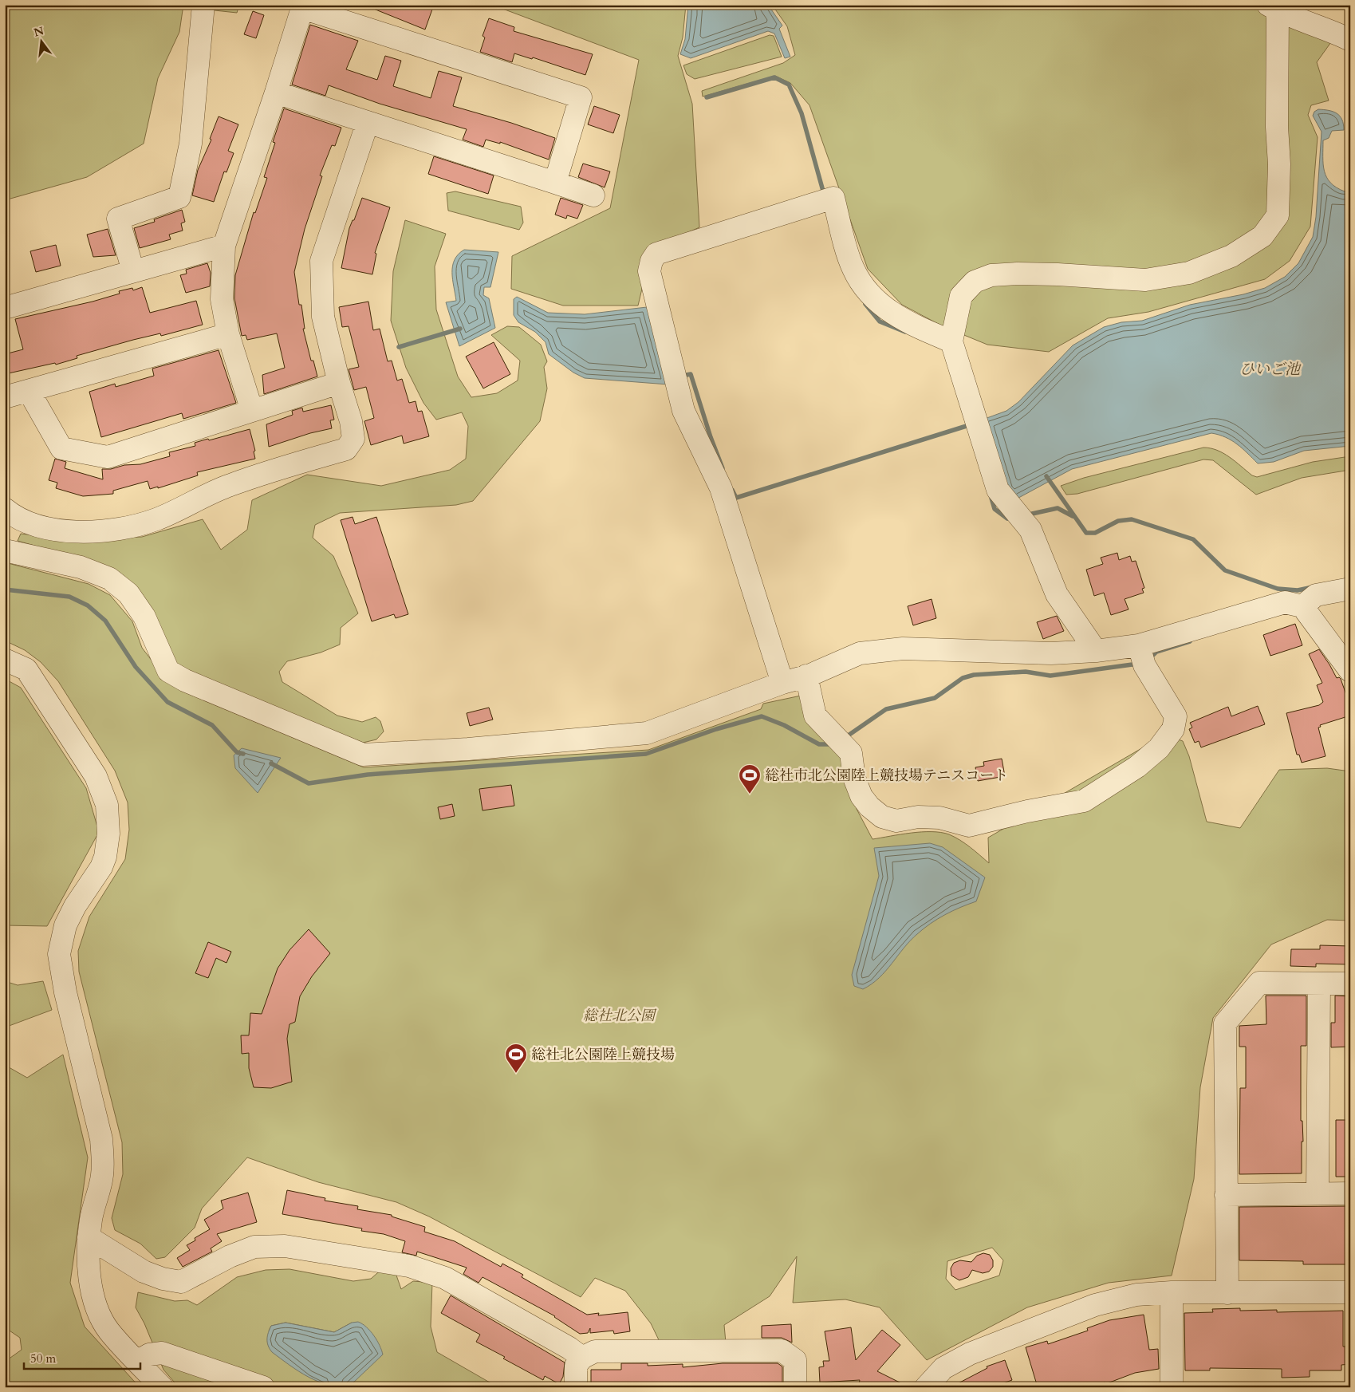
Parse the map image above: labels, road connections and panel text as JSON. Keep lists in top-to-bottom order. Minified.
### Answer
{"water":["ひいご池"],"parks":["総社北公園"],"places":{"sports":["総社市北公園陸上競技場テニスコート","総社北公園陸上競技場"]},"scale_bar":"50 m","north":"top"}
